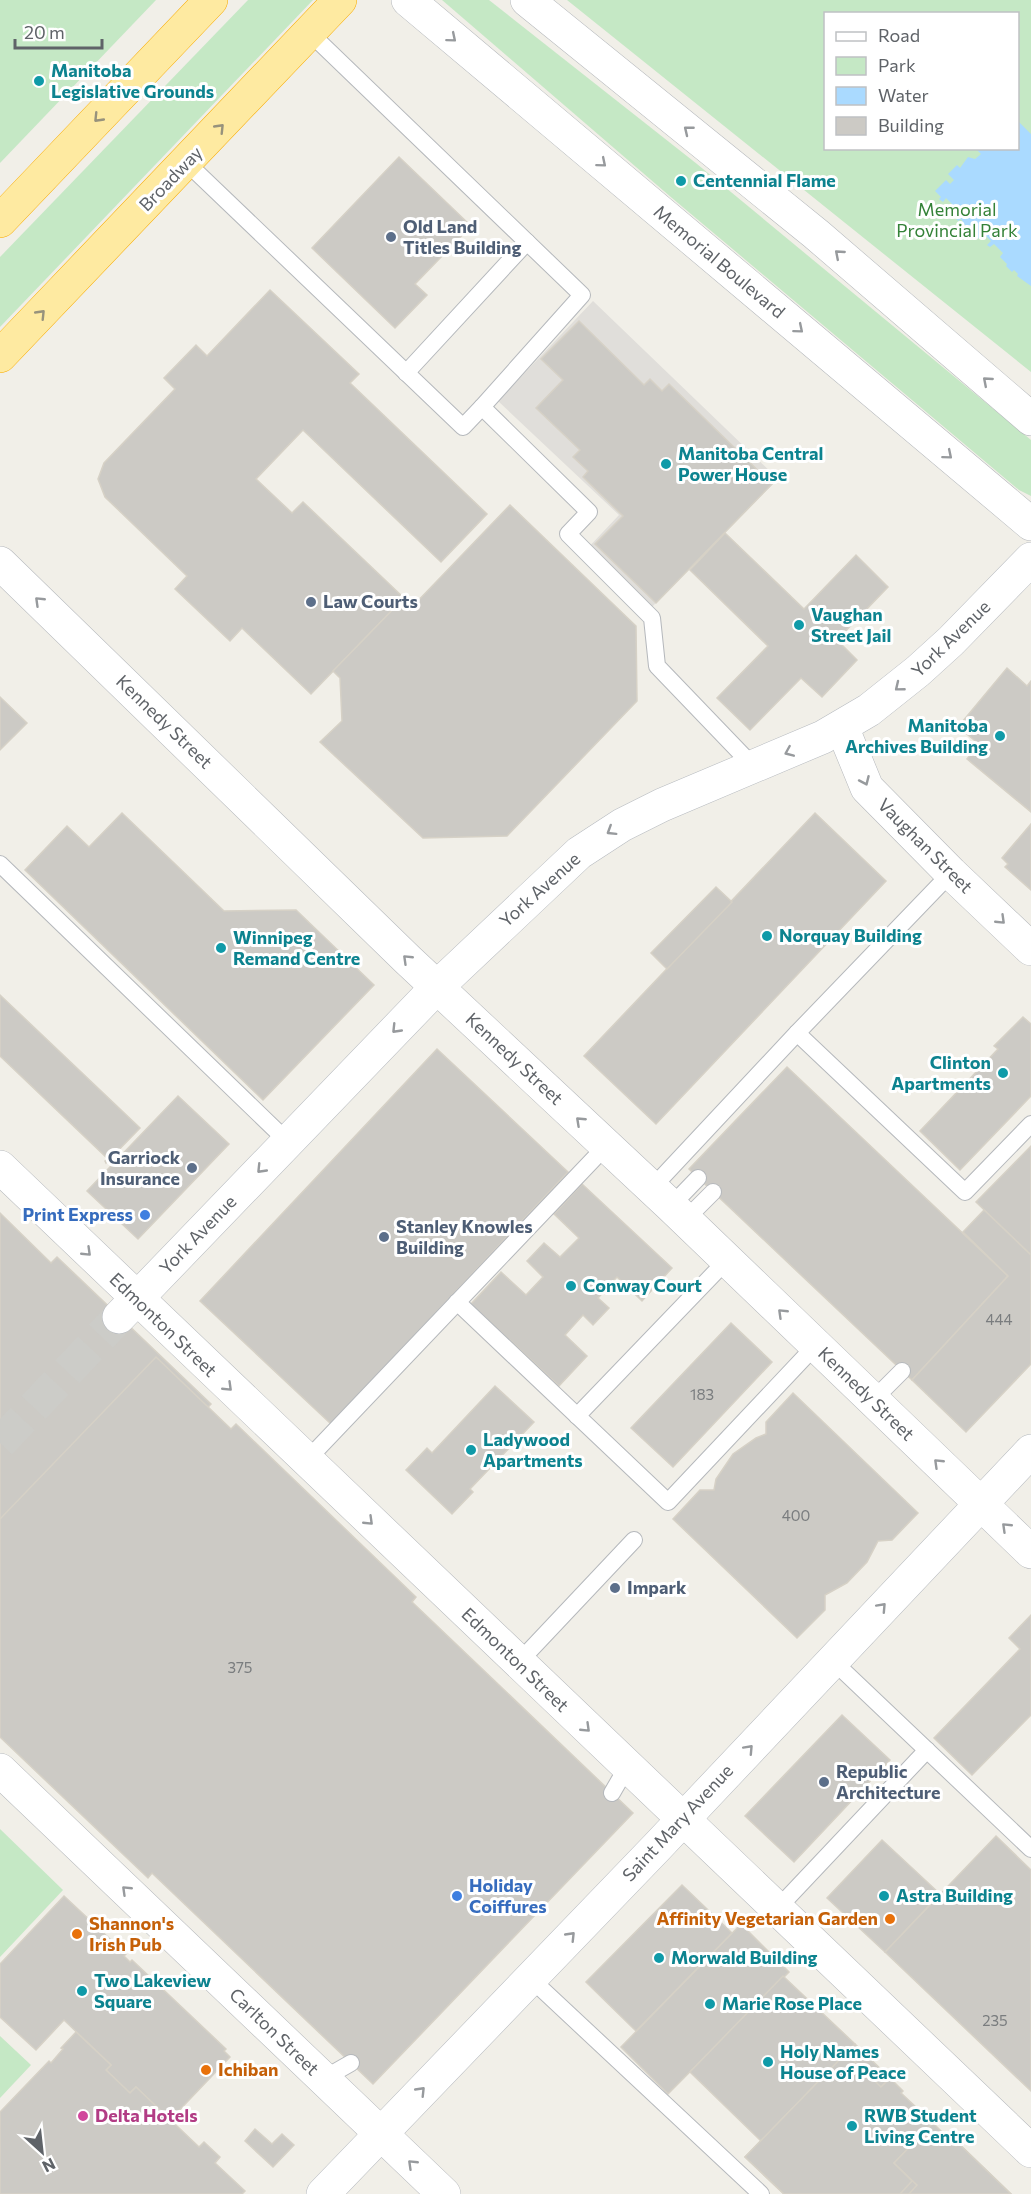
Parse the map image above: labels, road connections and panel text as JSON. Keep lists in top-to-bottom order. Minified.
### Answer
{"streets":{"highway":["Broadway"],"street":["Memorial Boulevard","York Avenue","Kennedy Street","Vaughan Street","Edmonton Street","Saint Mary Avenue","Carlton Street"]},"crossings":[["York Avenue","Kennedy Street"],["York Avenue","Vaughan Street"],["York Avenue","Edmonton Street"],["Kennedy Street","Saint Mary Avenue"],["Edmonton Street","Saint Mary Avenue"],["Saint Mary Avenue","Carlton Street"]],"one_way":["York Avenue","Kennedy Street","Vaughan Street","Edmonton Street","Saint Mary Avenue","Carlton Street"],"parks":["Memorial Provincial Park"],"places":["Manitoba Legislative Grounds","Centennial Flame","Old Land Titles Building","Manitoba Central Power House","Law Courts","Vaughan Street Jail","Manitoba Archives Building","Norquay Building","Winnipeg Remand Centre","Clinton Apartments","Garriock Insurance","Print Express","Stanley Knowles Building","Conway Court","Ladywood Apartments","Impark","Republic Architecture","Holiday Coiffures","Astra Building","Affinity Vegetarian Garden","Shannon's Irish Pub","Morwald Building","Two Lakeview Square","Marie Rose Place","Holy Names House of Peace","Ichiban","Delta Hotels","RWB Student Living Centre"],"house_numbers":["444","183","400","375","235"],"legend":["Road","Park","Water","Building"],"scale_bar":"20 m","north":"bottom right"}
